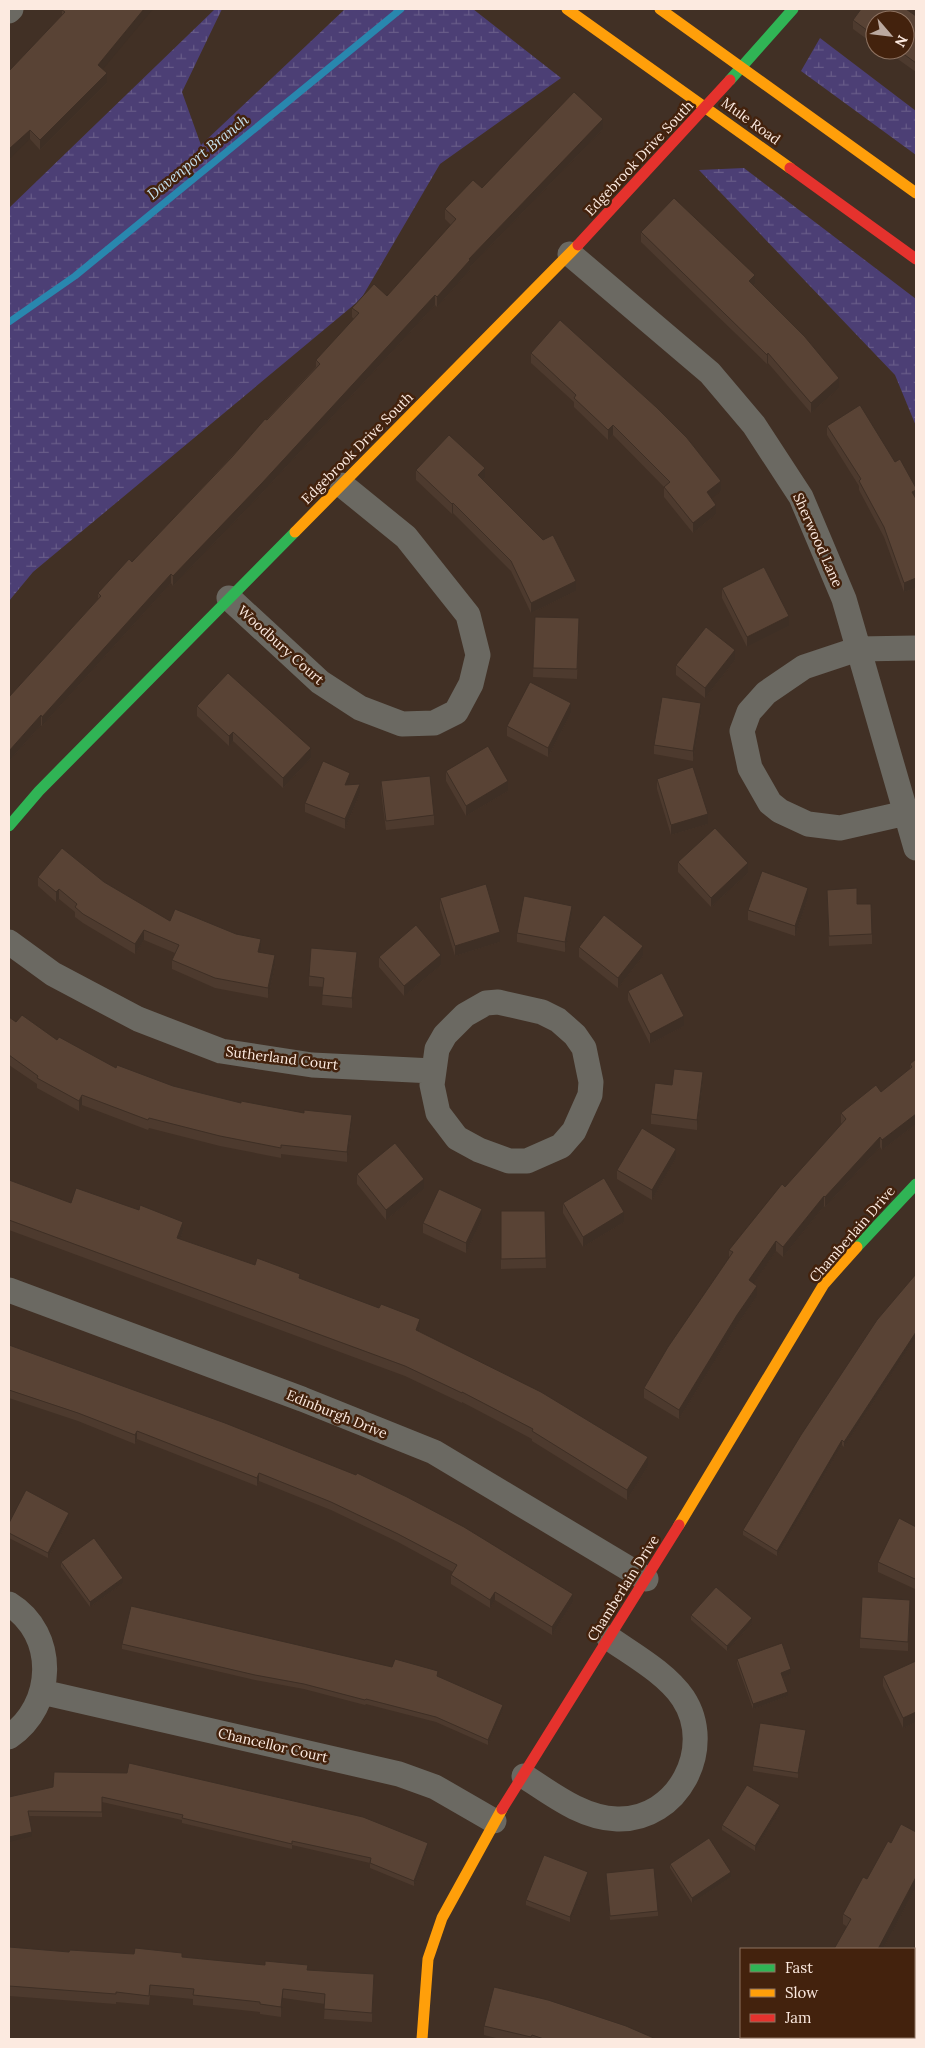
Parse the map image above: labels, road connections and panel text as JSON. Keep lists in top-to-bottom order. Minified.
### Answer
{"streets":{"street":["Mule Road","Edgebrook Drive South","Sherwood Lane","Woodbury Court","Sutherland Court","Chamberlain Drive","Edinburgh Drive","Chancellor Court"]},"crossings":[["Mule Road","Edgebrook Drive South"],["Edgebrook Drive South","Sherwood Lane"],["Edgebrook Drive South","Woodbury Court"],["Chamberlain Drive","Edinburgh Drive"],["Chamberlain Drive","Chancellor Court"]],"water":["Davenport Branch"],"legend":["Fast","Slow","Jam"],"north":"bottom right"}
